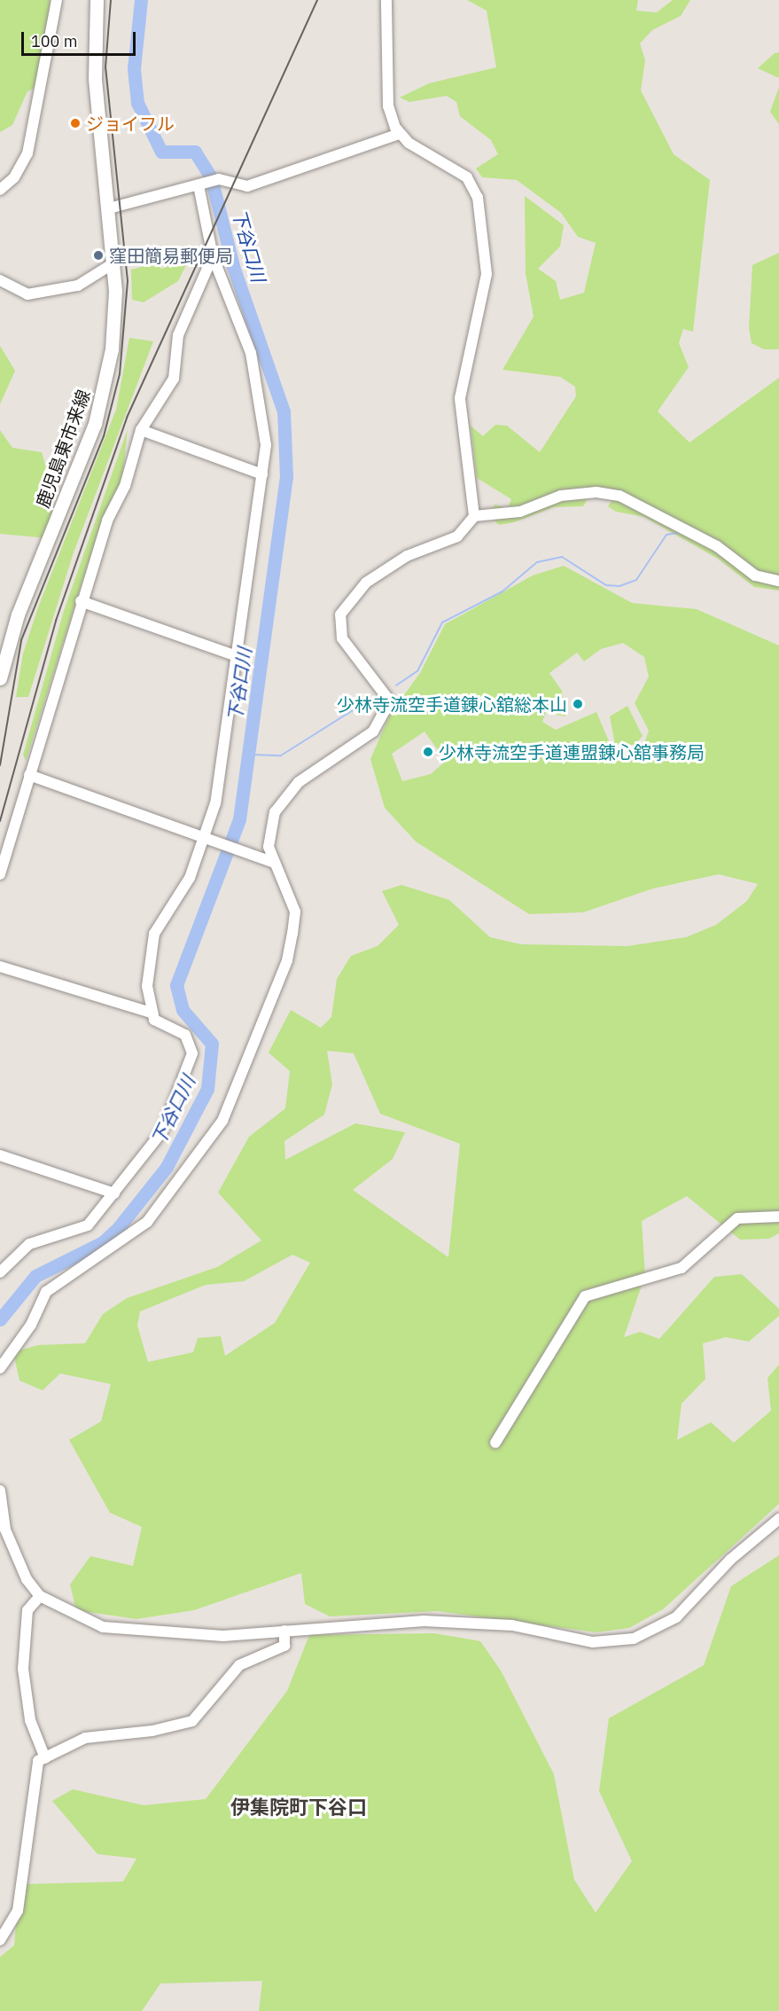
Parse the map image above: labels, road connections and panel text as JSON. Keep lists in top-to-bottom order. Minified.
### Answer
{"streets":{"main road":["鹿児島東市来線"]},"districts":["伊集院町下谷口"],"water":["下谷口川"],"places":["ジョイフル","窪田簡易郵便局","少林寺流空手道錬心舘総本山","少林寺流空手道連盟錬心舘事務局"],"scale_bar":"100 m"}
